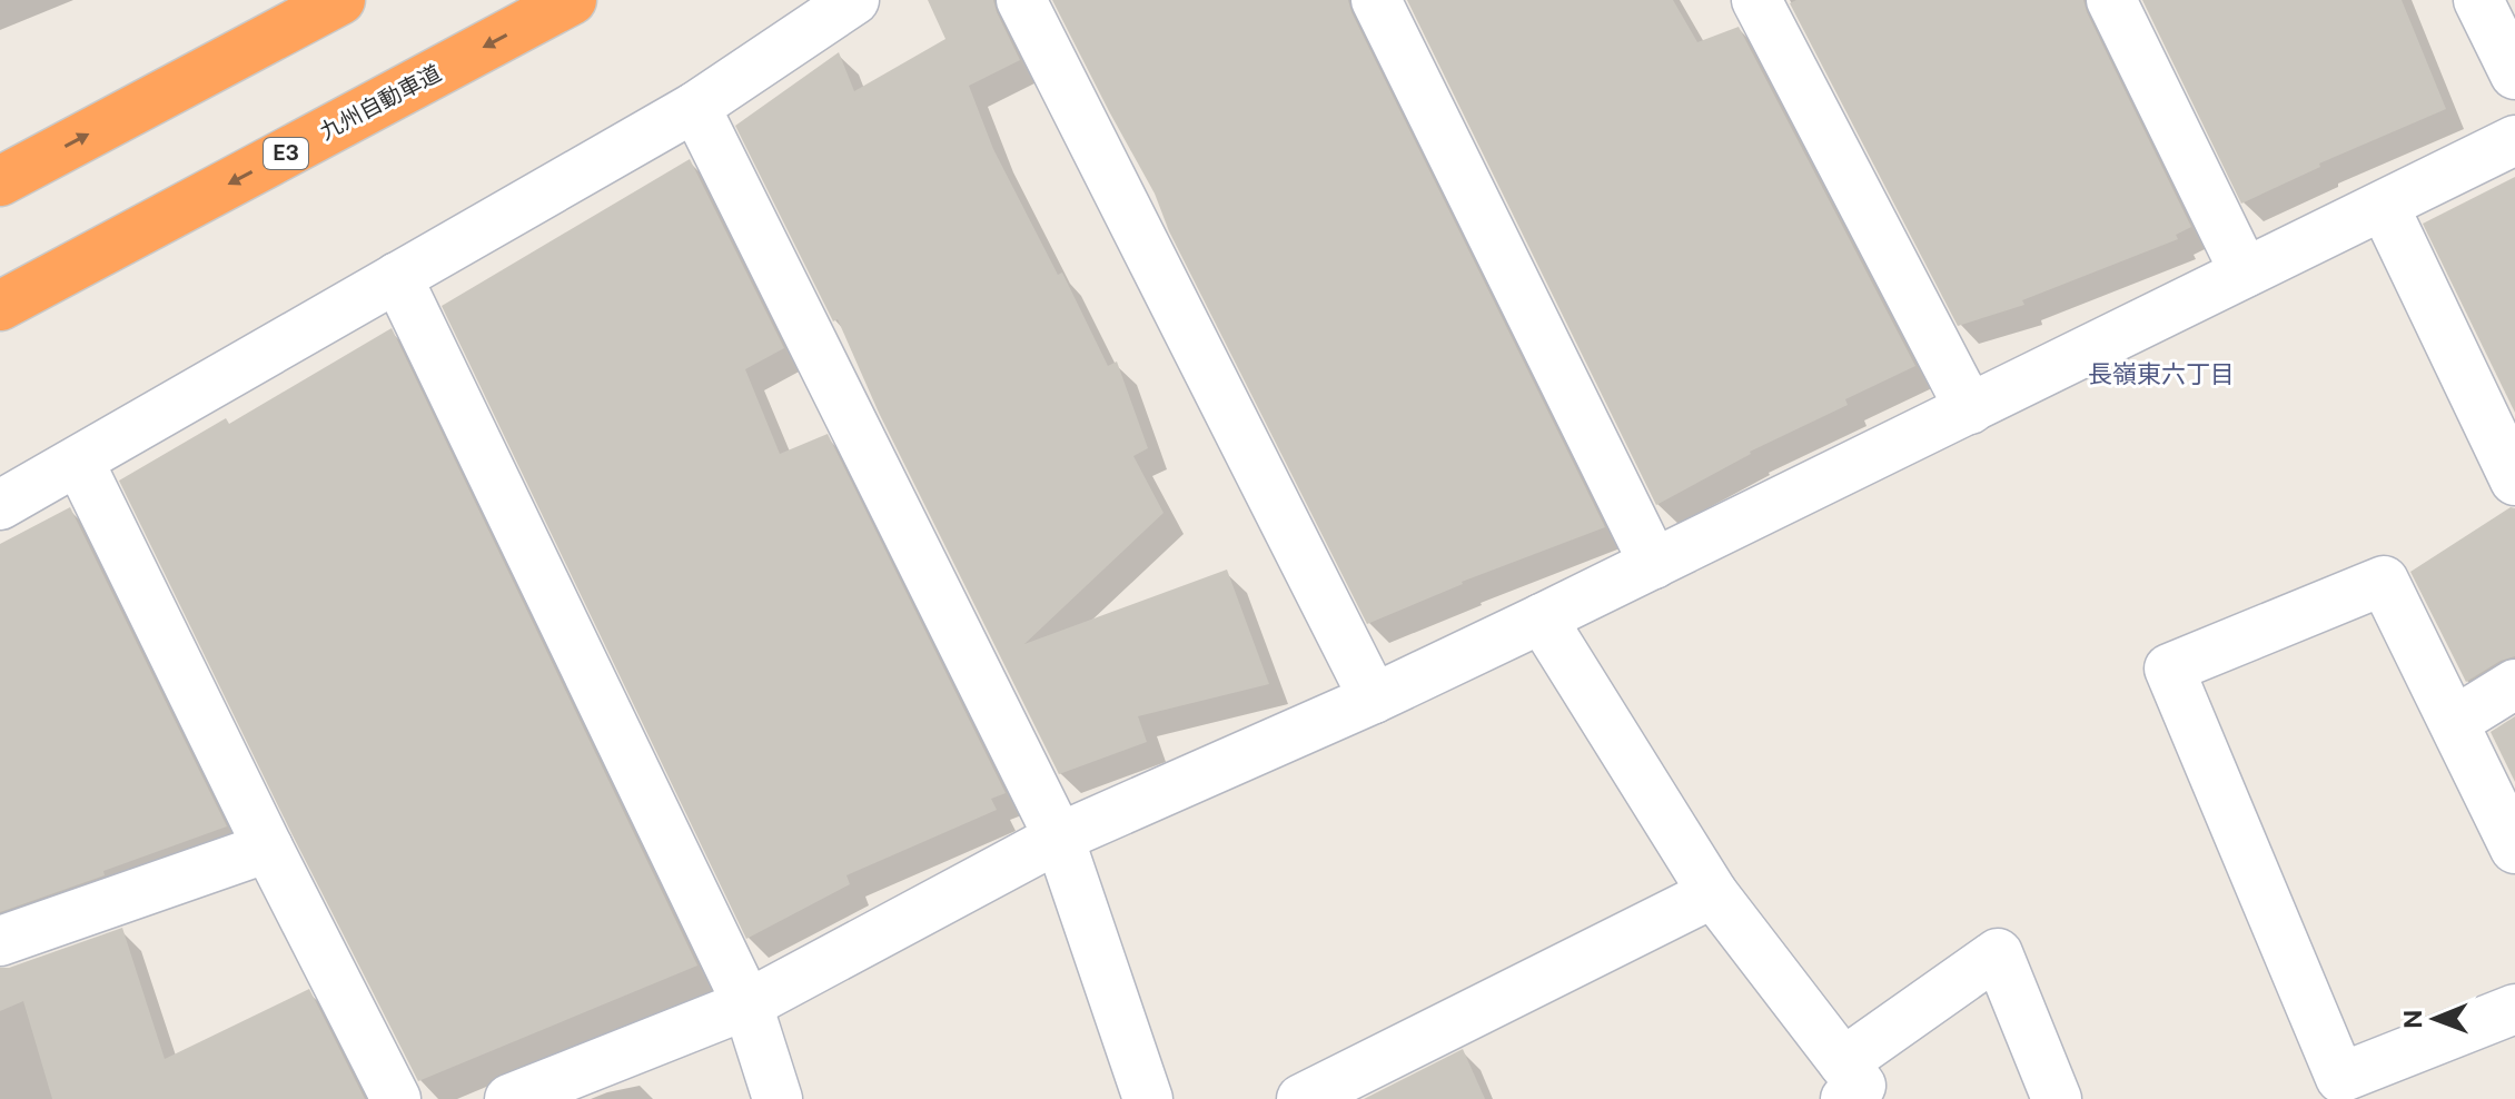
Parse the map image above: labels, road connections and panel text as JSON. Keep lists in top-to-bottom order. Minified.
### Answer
{"streets":{"highway":["九州自動車道","E3"]},"districts":["長嶺東六丁目"],"north":"left"}
